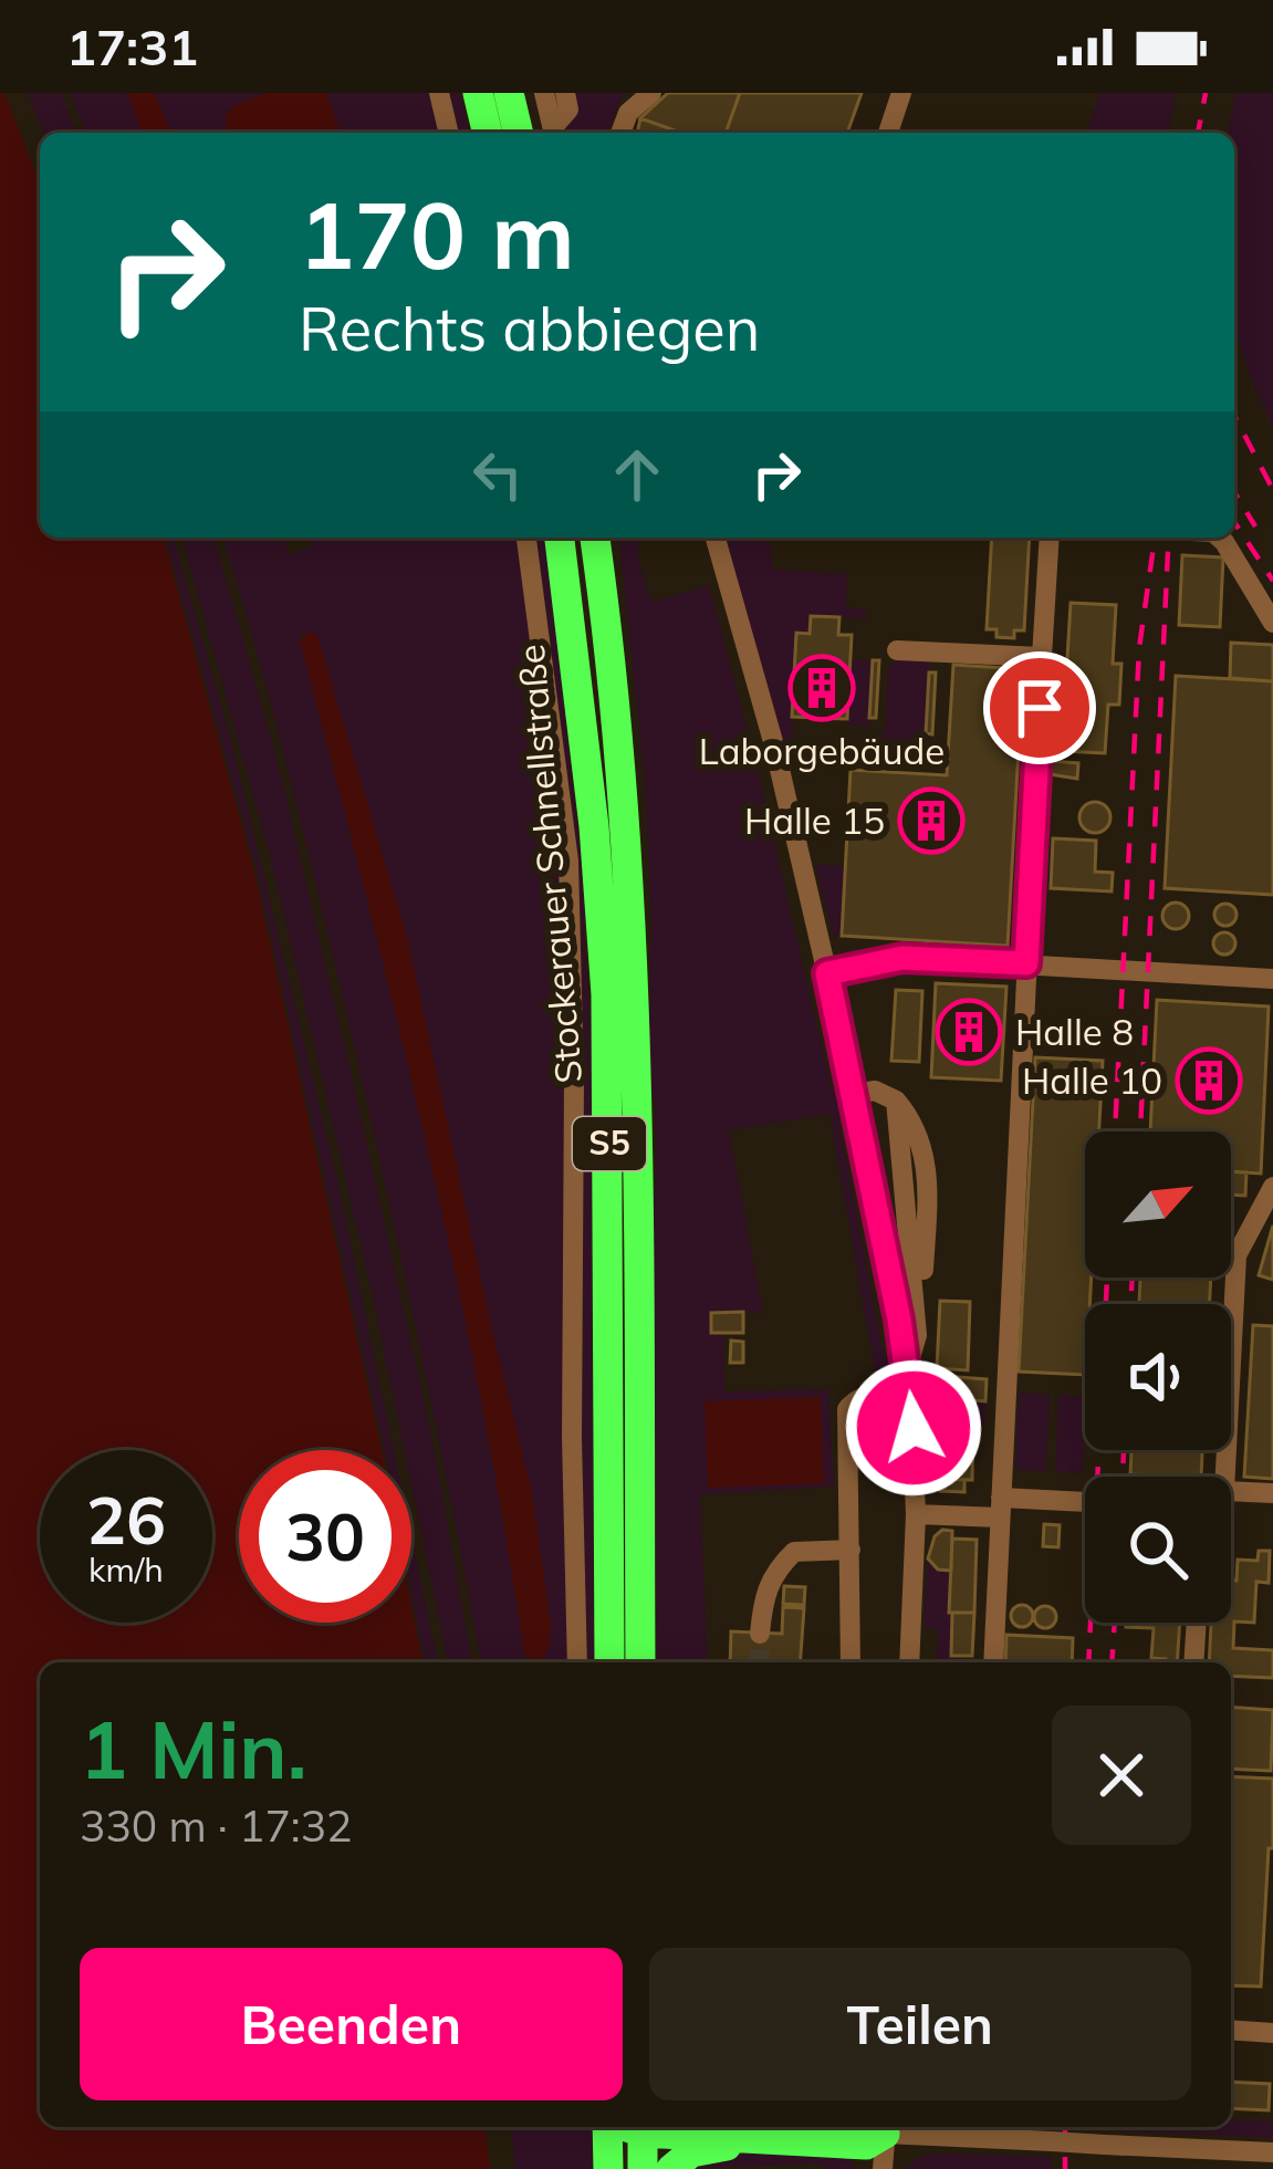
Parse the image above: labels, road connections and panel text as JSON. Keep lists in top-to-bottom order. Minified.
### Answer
{"streets":{"highway":["Stockerauer Schnellstraße","S5"]},"places":{"building":["Laborgebäude","Halle 15","Halle 8","Halle 10"]},"north":"top right","page":{"status":"17:31","turn":["170 m","Rechts abbiegen"],"speed":"26 km/h","limit":"30","heading":["1 Min.","330 m · 17:32"],"buttons":["Beenden","Teilen"]}}
